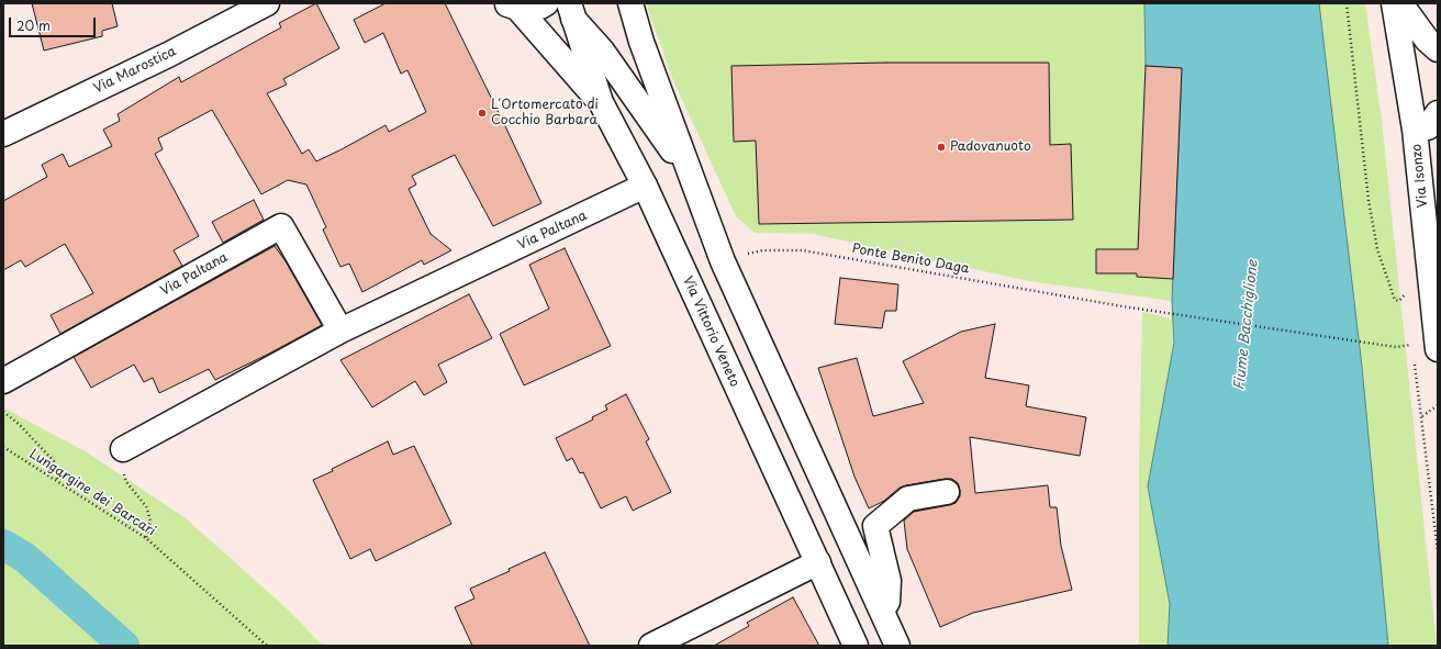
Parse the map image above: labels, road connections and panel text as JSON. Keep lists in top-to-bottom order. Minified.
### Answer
{"streets":{"street":["Via Marostica","Via Isonzo","Via Paltana","Via Vittorio Veneto"],"path":["Ponte Benito Daga","Lungargine dei Barcari"]},"crossings":[["Via Paltana","Via Vittorio Veneto"]],"water":["Fiume Bacchiglione"],"places":["L'Ortomercato di Cocchio Barbara","Padovanuoto"],"scale_bar":"20 m"}
